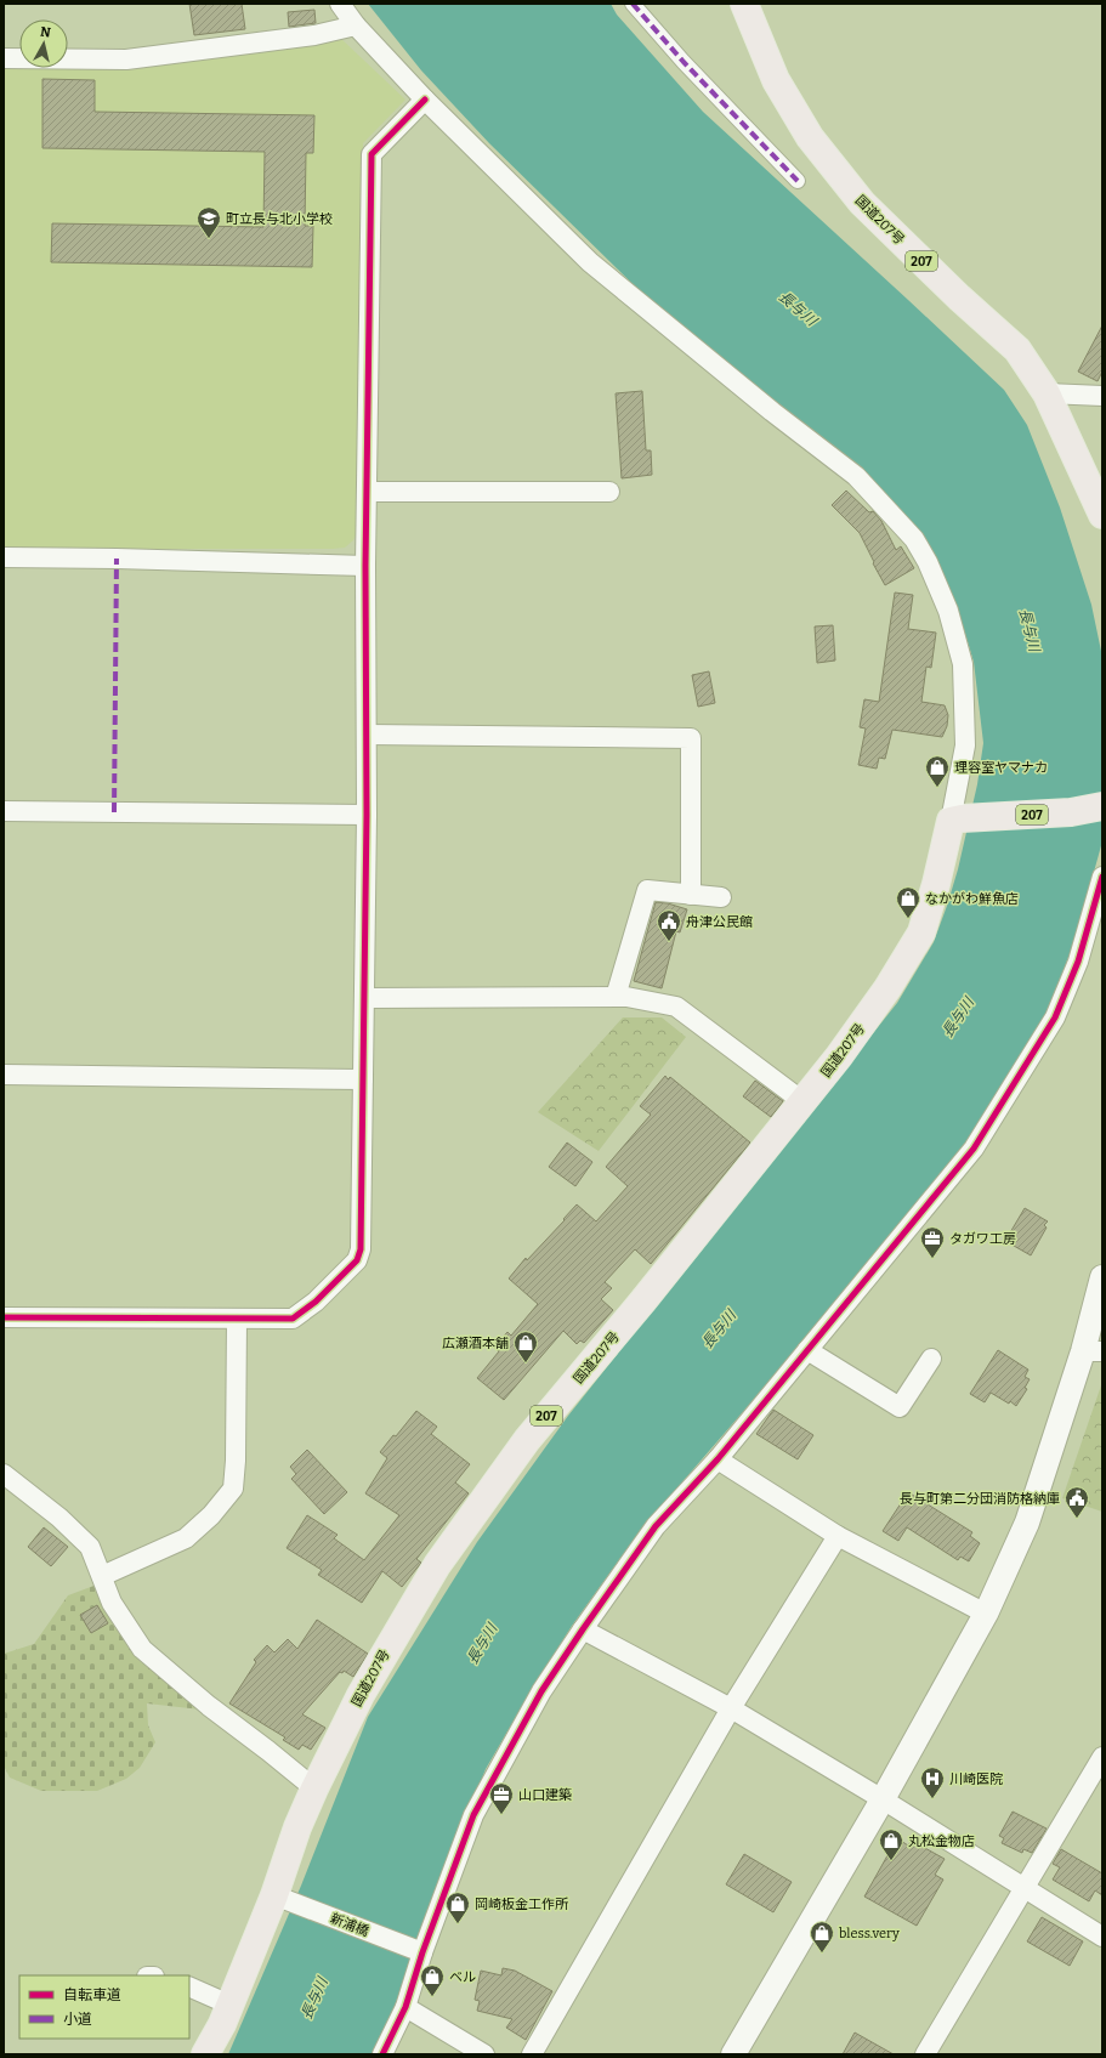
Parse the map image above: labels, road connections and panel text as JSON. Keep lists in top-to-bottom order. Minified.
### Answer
{"streets":{"highway":["国道207号","207"],"street":["新浦橋"]},"crossings":[["国道207号","207"],["国道207号","新浦橋"]],"water":["長与川"],"places":{"school or university":["町立長与北小学校"],"shop":["理容室ヤマナカ","なかがわ鮮魚店","広瀬酒本舗","丸松金物店","岡崎板金工作所","bless.very","ベル"],"public building":["舟津公民館","長与町第二分団消防格納庫"],"office":["タガワ工房","山口建築"],"hospital":["川崎医院"]},"legend":["自転車道","小道"],"north":"top"}
